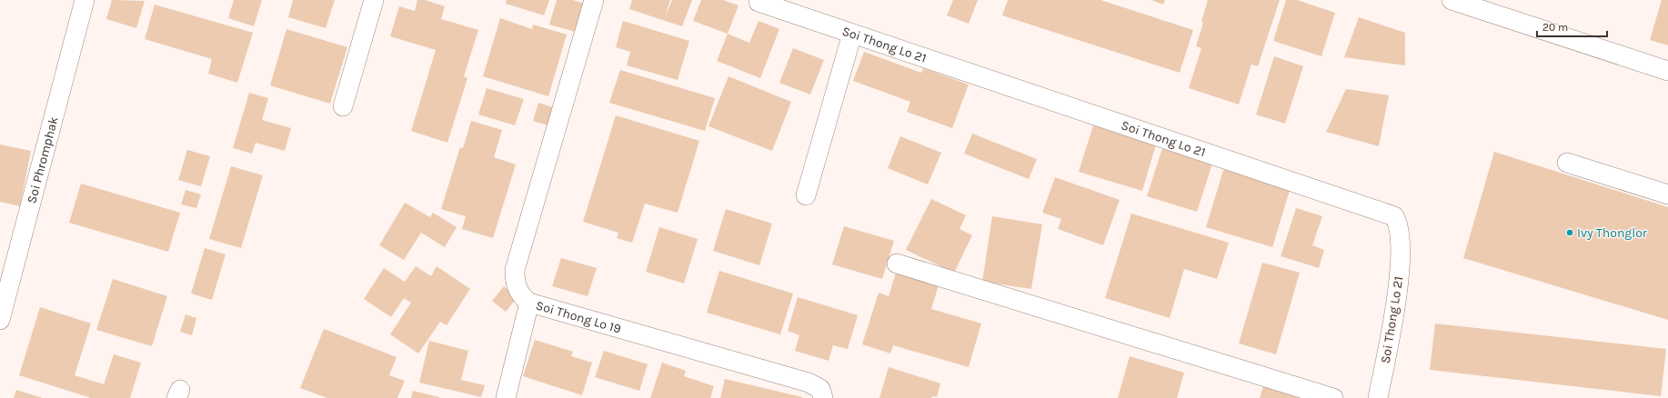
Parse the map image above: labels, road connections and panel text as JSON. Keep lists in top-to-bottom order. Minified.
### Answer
{"streets":{"street":["Soi Thong Lo 21","Soi Phromphak","Soi Thong Lo 19"]},"places":["Ivy Thonglor"],"scale_bar":"20 m"}
